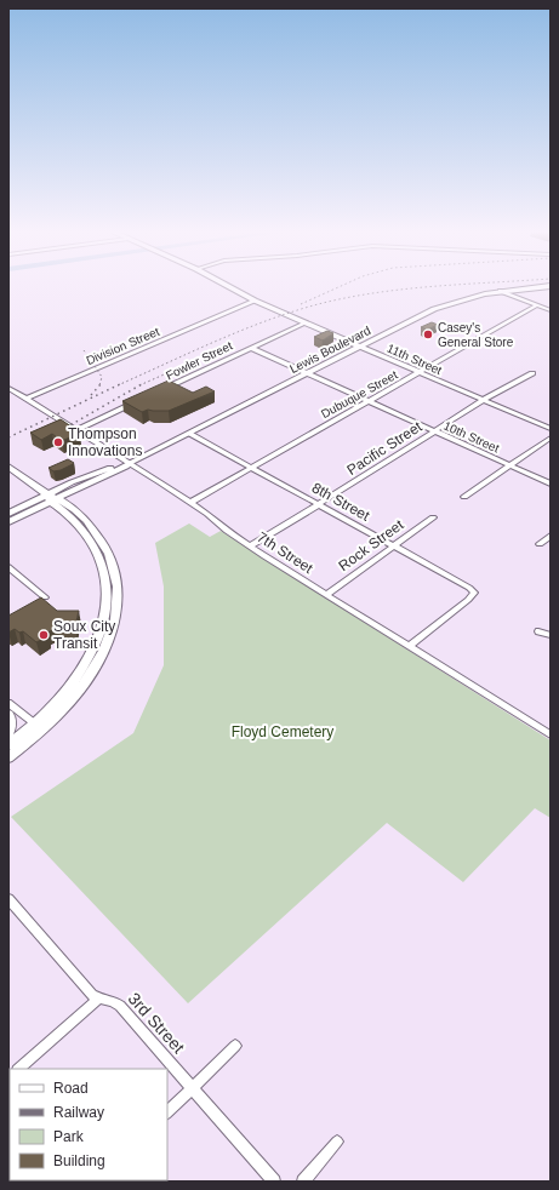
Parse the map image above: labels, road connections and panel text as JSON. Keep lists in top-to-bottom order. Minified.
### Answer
{"streets":{"main road":["Lewis Boulevard","11th Street"],"street":["Division Street","Fowler Street","Dubuque Street","10th Street","Pacific Street","8th Street","Rock Street","7th Street","3rd Street"]},"crossings":[["Division Street","11th Street"],["Division Street","7th Street"],["Lewis Boulevard","11th Street"],["Lewis Boulevard","10th Street"],["Lewis Boulevard","8th Street"],["Lewis Boulevard","7th Street"],["11th Street","Fowler Street"],["11th Street","Dubuque Street"],["11th Street","Pacific Street"],["Fowler Street","10th Street"],["Dubuque Street","10th Street"],["Dubuque Street","8th Street"],["Dubuque Street","7th Street"],["10th Street","Pacific Street"],["Pacific Street","8th Street"],["Pacific Street","7th Street"],["8th Street","Rock Street"],["8th Street","7th Street"],["Rock Street","7th Street"]],"parks":["Floyd Cemetery"],"places":["Casey's General Store","Thompson Innovations","Soux City Transit"],"legend":["Road","Railway","Park","Building"]}
